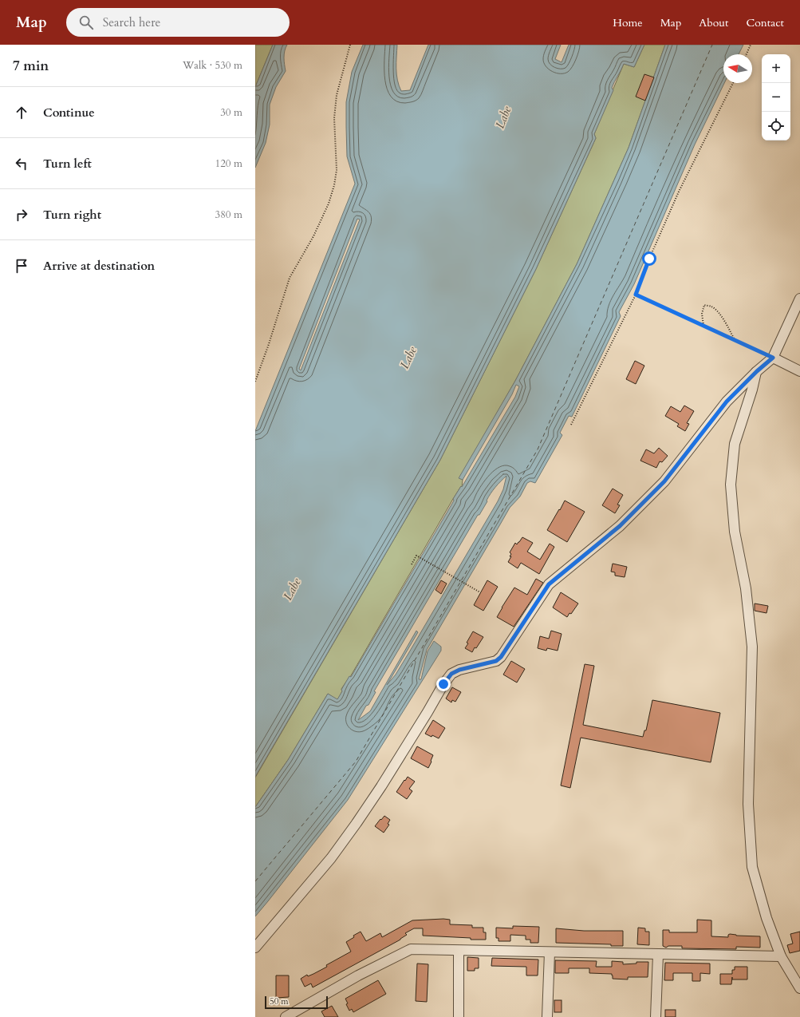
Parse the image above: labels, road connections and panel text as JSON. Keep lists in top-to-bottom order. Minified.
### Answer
{"water":["Labe"],"scale_bar":"50 m","north":"left","page":{"header":"Map","search":"Search here","nav":["Home","Map","About","Contact"],"heading":["7 min","Walk · 530 m"],"map_buttons":["+","−"],"list":[["Continue","30 m"],["Turn left","120 m"],["Turn right","380 m"],"Arrive at destination"],"scale":"50 m"}}
